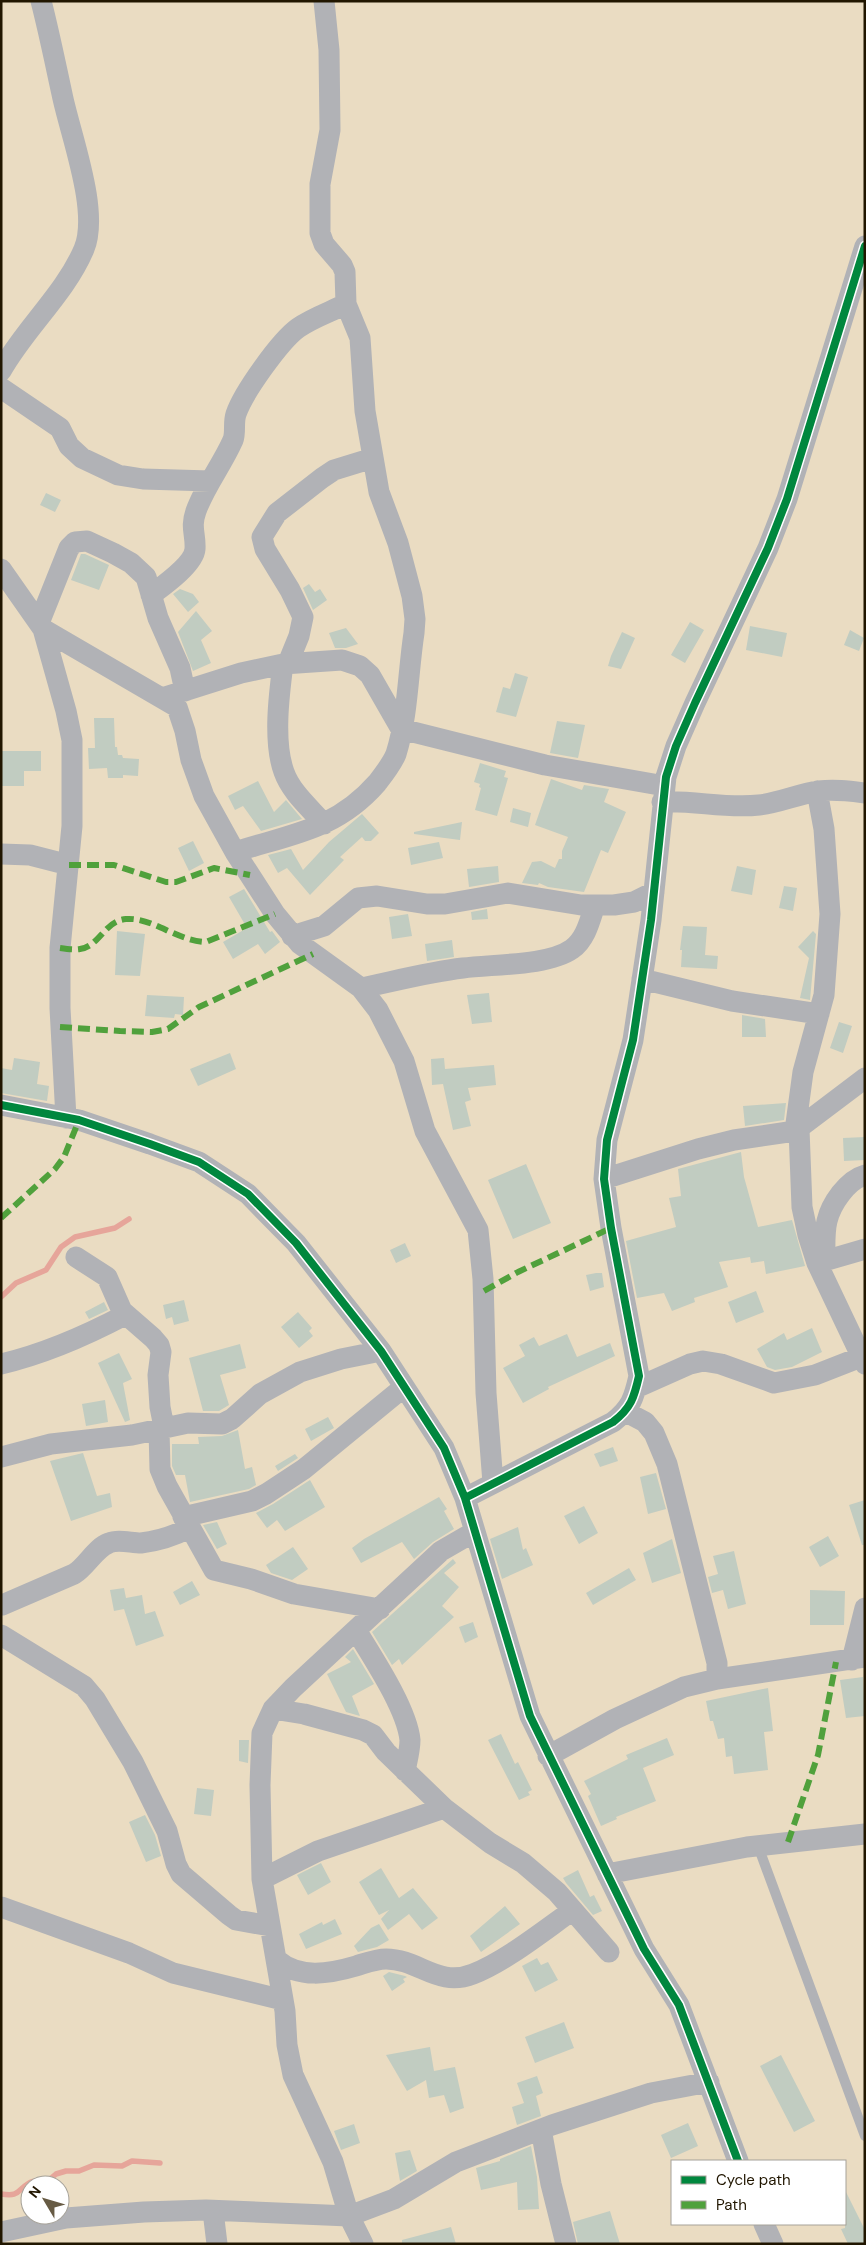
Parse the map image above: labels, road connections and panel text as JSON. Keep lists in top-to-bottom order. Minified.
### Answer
{"legend":["Cycle path","Path"],"north":"top left"}
